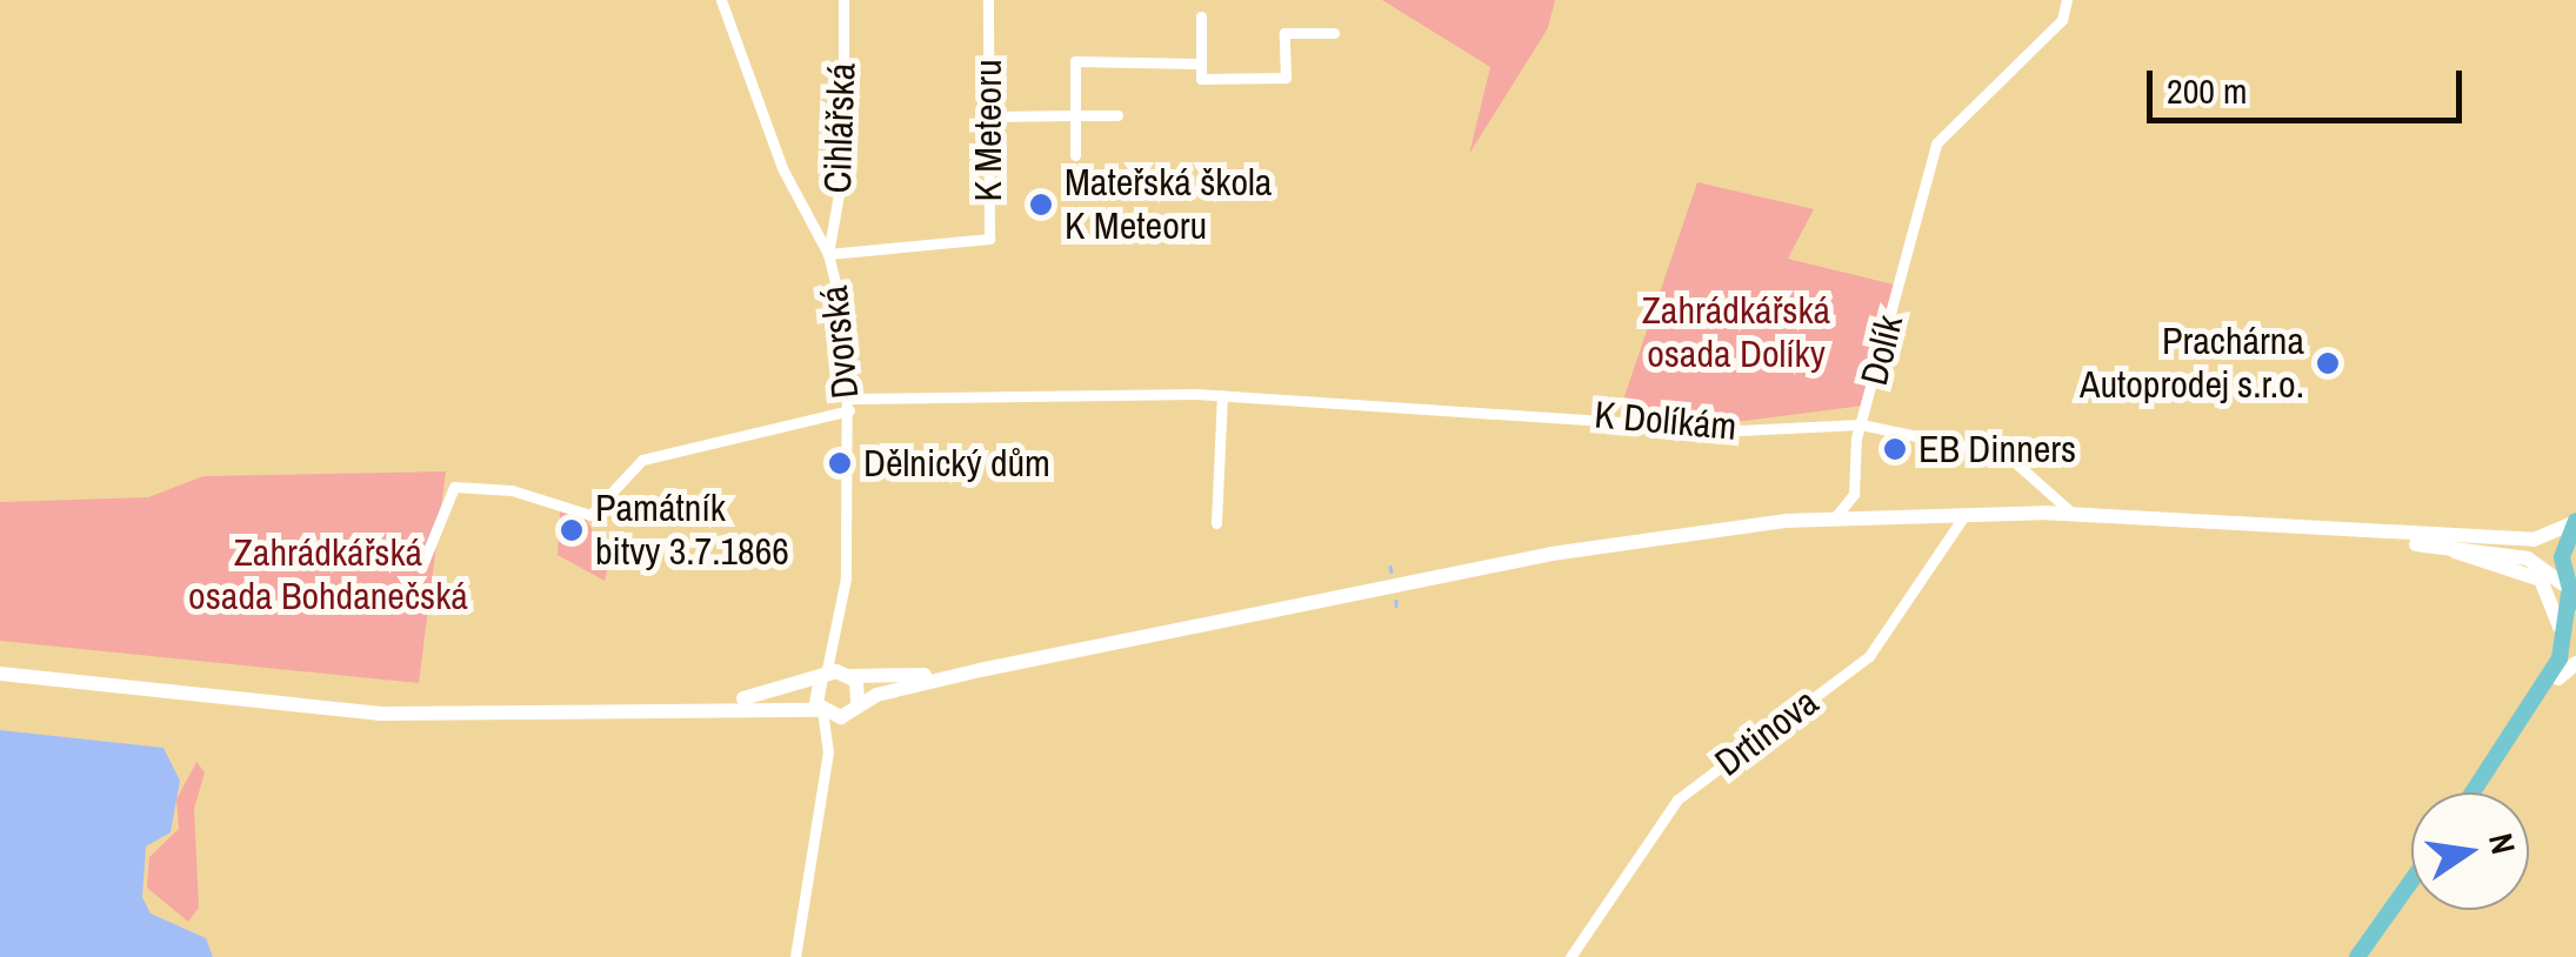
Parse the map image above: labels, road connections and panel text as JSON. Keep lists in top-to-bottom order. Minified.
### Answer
{"streets":{"main road":["Dvorská"],"street":["Cihlářská","K Meteoru","Dolík","K Dolíkám","Drtinova"]},"crossings":[["Cihlářská","K Meteoru"],["Cihlářská","Dvorská"],["K Meteoru","Dvorská"],["Dvorská","K Dolíkám"],["Dolík","K Dolíkám"]],"parks":["Zahrádkářská osada Dolíky","Zahrádkářská osada Bohdanečská"],"places":["Mateřská škola K Meteoru","Prachárna Autoprodej s.r.o.","EB Dinners","Dělnický dům","Památník bitvy 3.7.1866"],"scale_bar":"200 m","north":"right"}
